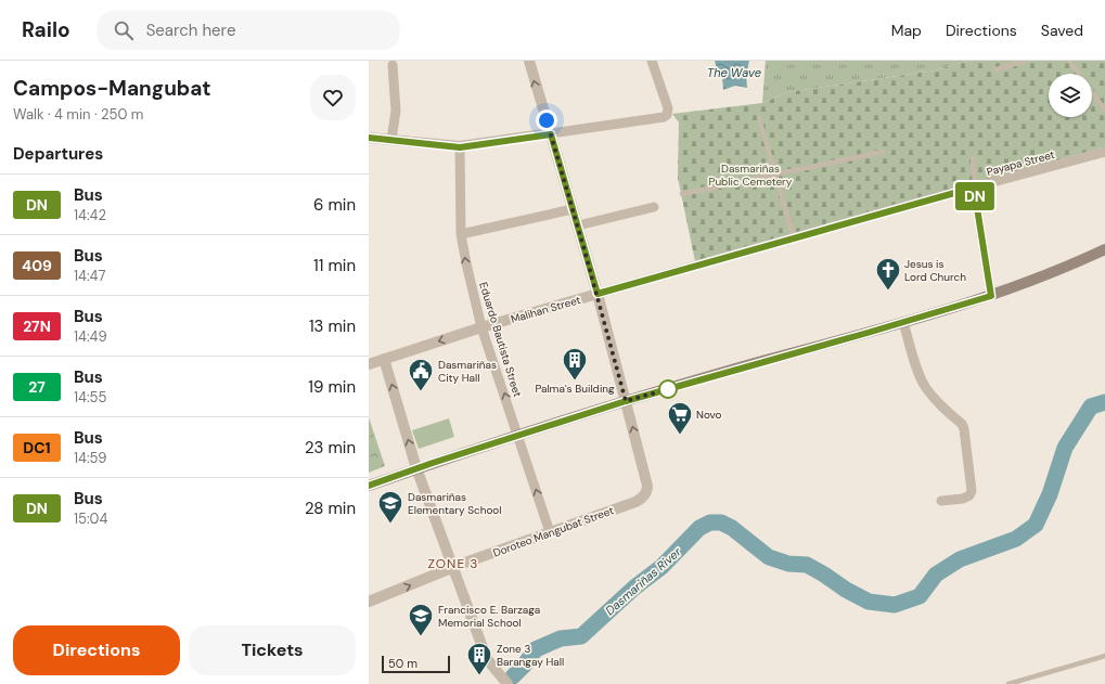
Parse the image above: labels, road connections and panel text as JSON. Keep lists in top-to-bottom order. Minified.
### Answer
{"streets":{"street":["Payapa Street","Malihan Street","Eduardo Bautista Street","Doroteo Mangubat Street"]},"crossings":[["Payapa Street","Malihan Street"],["Malihan Street","Eduardo Bautista Street"],["Eduardo Bautista Street","Doroteo Mangubat Street"]],"one_way":["Eduardo Bautista Street"],"districts":["ZONE 3"],"water":["The Wave","Dasmariñas River"],"parks":["Dasmariñas Public Cemetery"],"places":{"church":["Jesus is Lord Church"],"building":["Palma's Building","Zone 3 Barangay Hall"],"public building":["Dasmariñas City Hall"],"supermarket":["Novo"],"school or university":["Dasmariñas Elementary School","Francisco E. Barzaga Memorial School"]},"lines":["bus line DN"],"scale_bar":"50 m","page":{"header":"Railo","search":"Search here","nav":["Map","Directions","Saved"],"heading":[["Campos-Mangubat","Walk · 4 min · 250 m"],"Departures"],"on_map":"DN","list":[{"mark":"DN","name":"Bus","note":"14:42","value":"6 min"},{"mark":"409","name":"Bus","note":"14:47","value":"11 min"},{"mark":"27N","name":"Bus","note":"14:49","value":"13 min"},{"mark":"27","name":"Bus","note":"14:55","value":"19 min"},{"mark":"DC1","name":"Bus","note":"14:59","value":"23 min"},{"mark":"DN","name":"Bus","note":"15:04","value":"28 min"}],"buttons":["Directions","Tickets"],"scale":"50 m"}}
